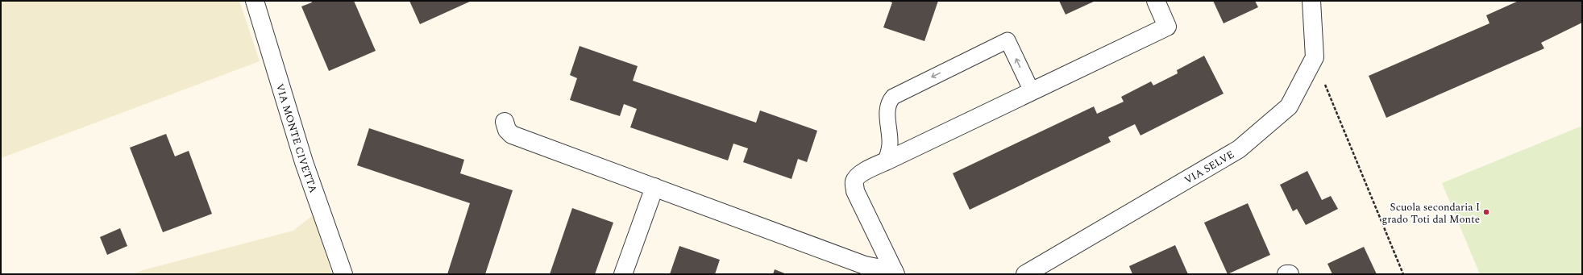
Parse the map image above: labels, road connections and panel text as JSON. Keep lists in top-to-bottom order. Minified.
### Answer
{"streets":{"street":["VIA MONTE CIVETTA","VIA SELVE"]},"places":["Scuola secondaria I grado Toti dal Monte"]}
